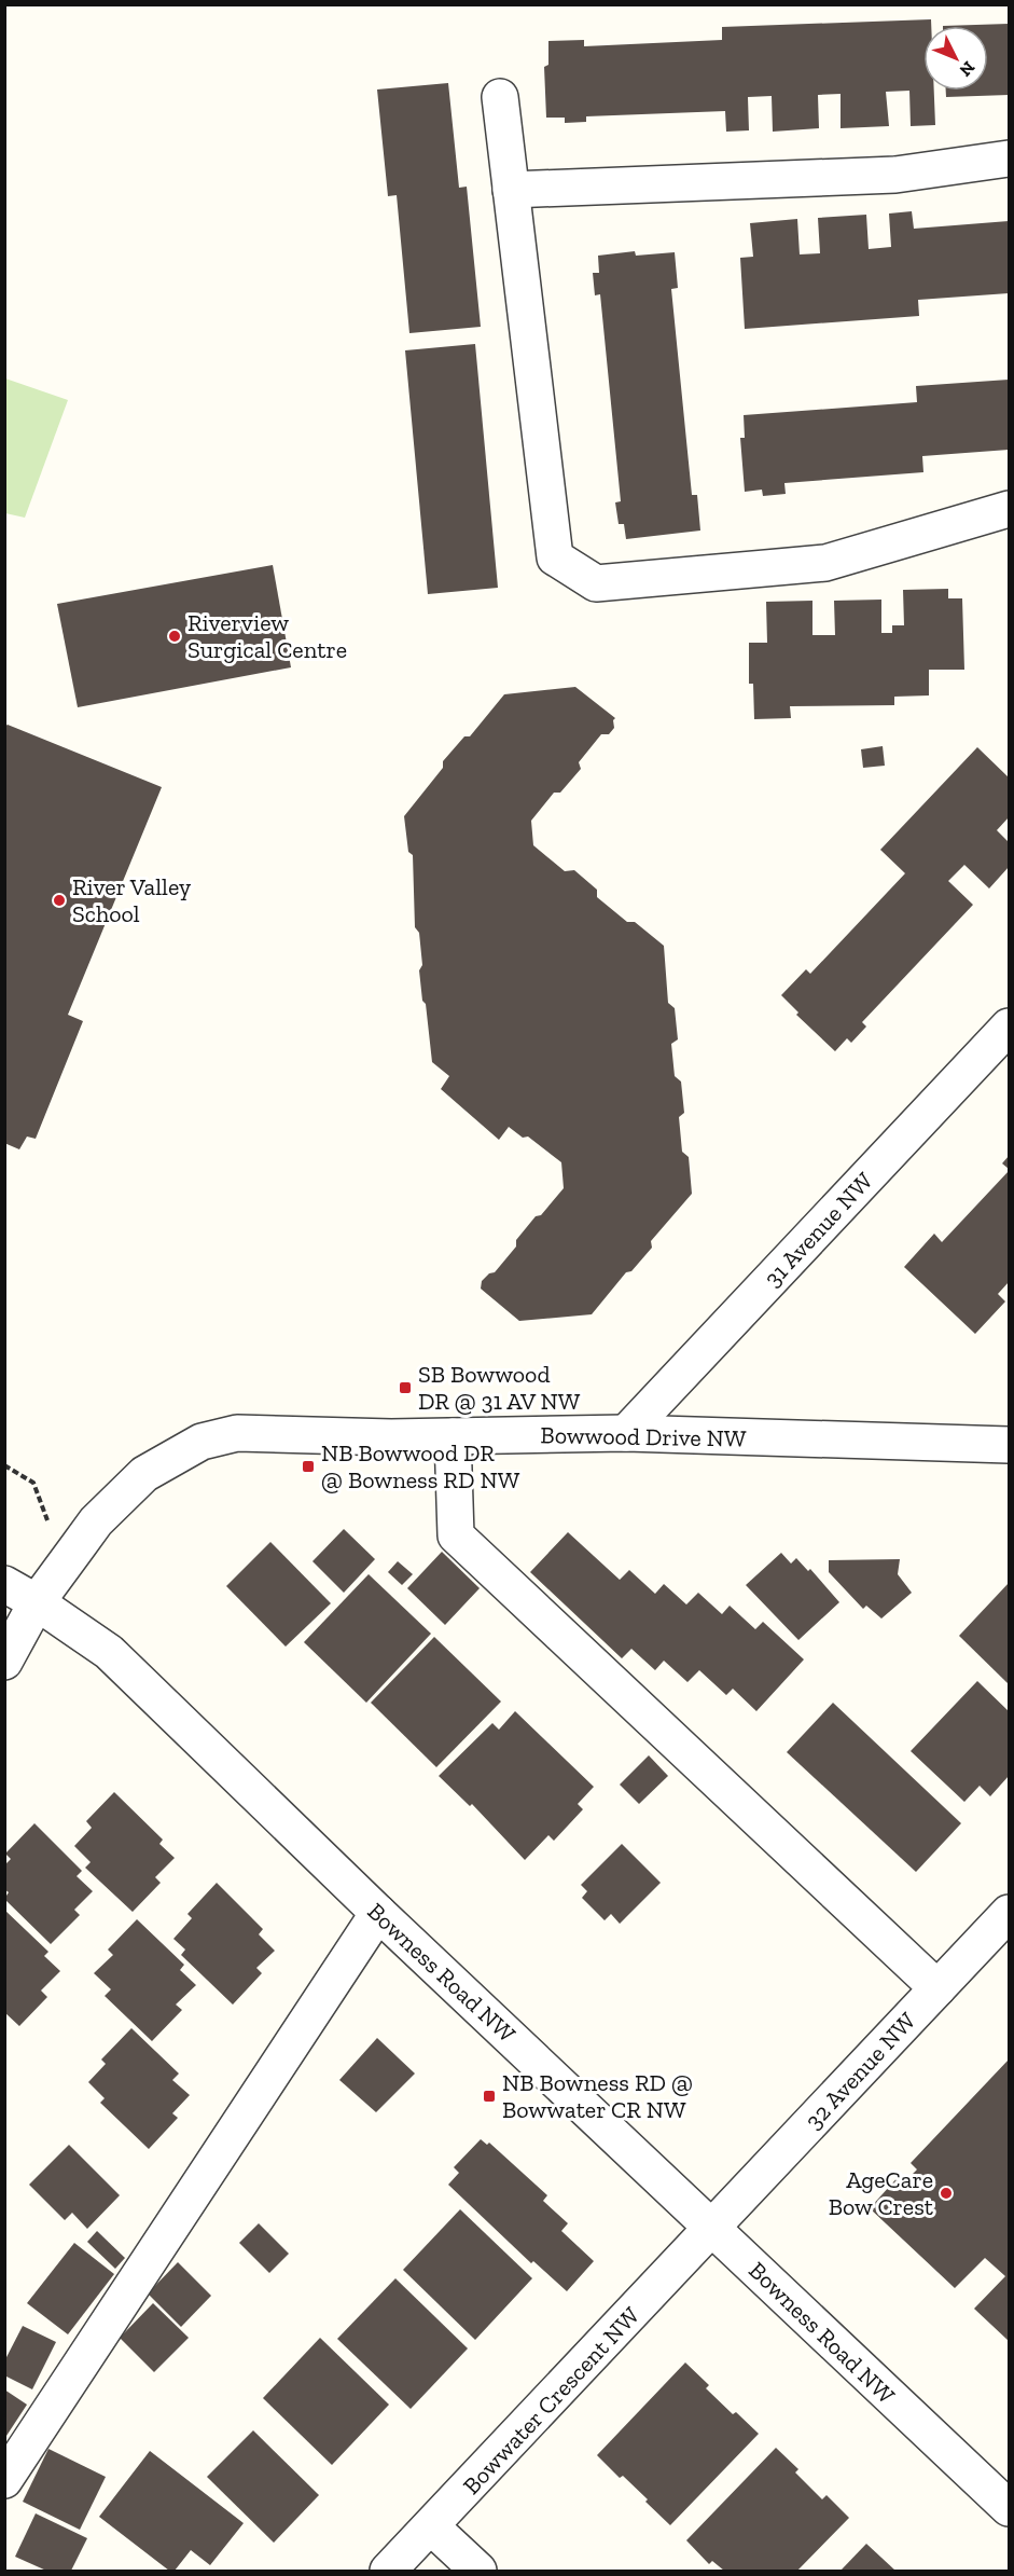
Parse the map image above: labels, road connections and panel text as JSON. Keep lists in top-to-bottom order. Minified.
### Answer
{"streets":{"street":["31 Avenue NW","Bowwood Drive NW","Bowness Road NW","32 Avenue NW","Bowwater Crescent NW"]},"crossings":[["31 Avenue NW","Bowwood Drive NW"],["Bowwood Drive NW","Bowness Road NW"],["Bowness Road NW","32 Avenue NW"],["Bowness Road NW","Bowwater Crescent NW"],["32 Avenue NW","Bowwater Crescent NW"]],"places":{"other":["Riverview Surgical Centre","River Valley School","AgeCare Bow Crest"],"transit":["SB Bowwood DR @ 31 AV NW","NB Bowwood DR @ Bowness RD NW","NB Bowness RD @ Bowwater CR NW"]},"north":"bottom right"}
